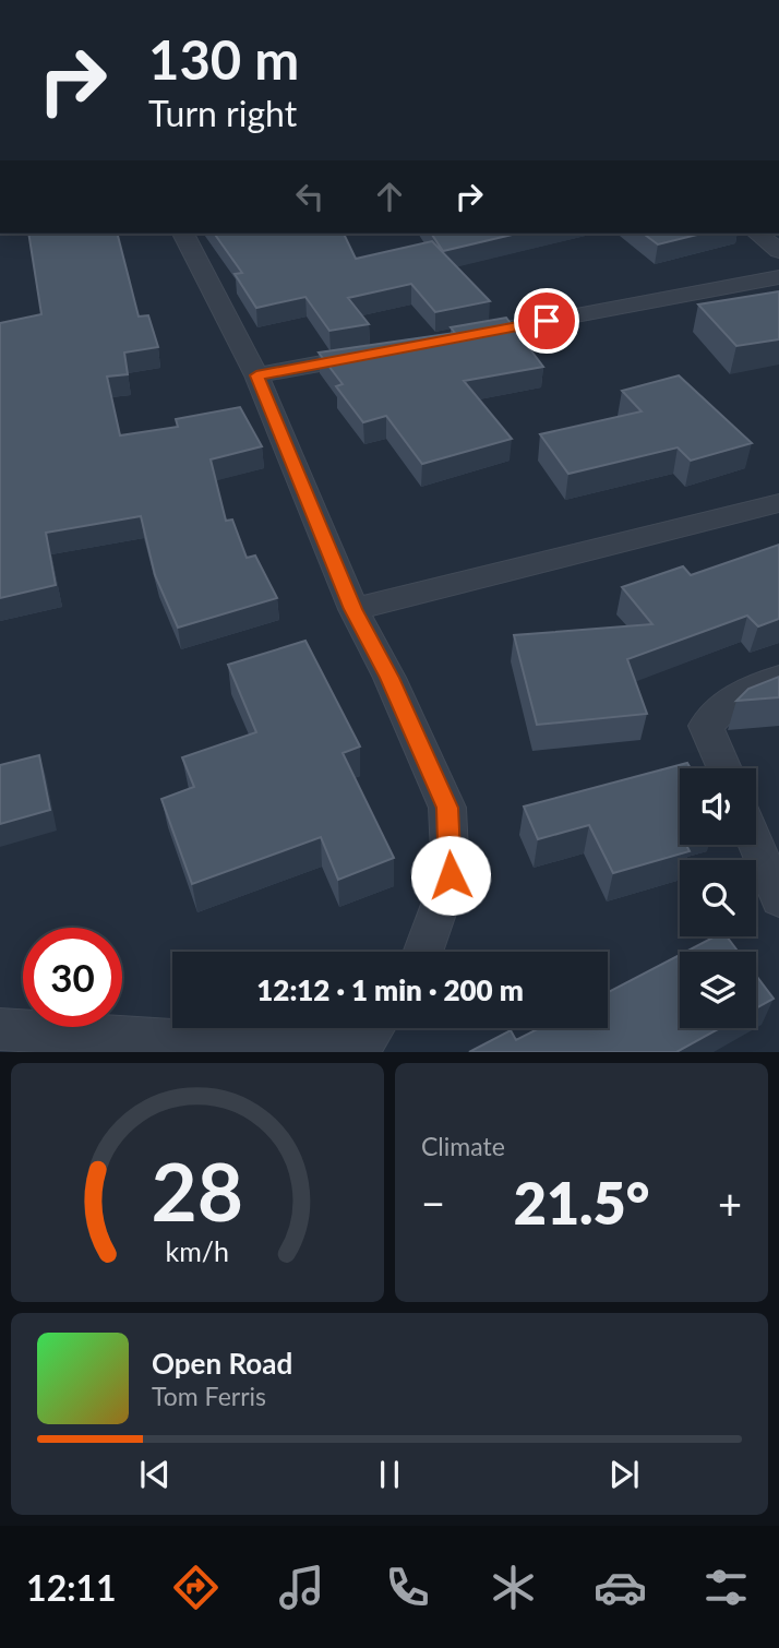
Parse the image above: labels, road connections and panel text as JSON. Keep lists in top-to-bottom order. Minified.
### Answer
{"page":{"turn":["130 m","Turn right"],"limit":"30","trip":"12:12 · 1 min · 200 m","tile":"Climate","heat":["−","21.5°","+"],"song":["Open Road","Tom Ferris"],"tabs":"12:11","gauge":["28","km/h"]}}
